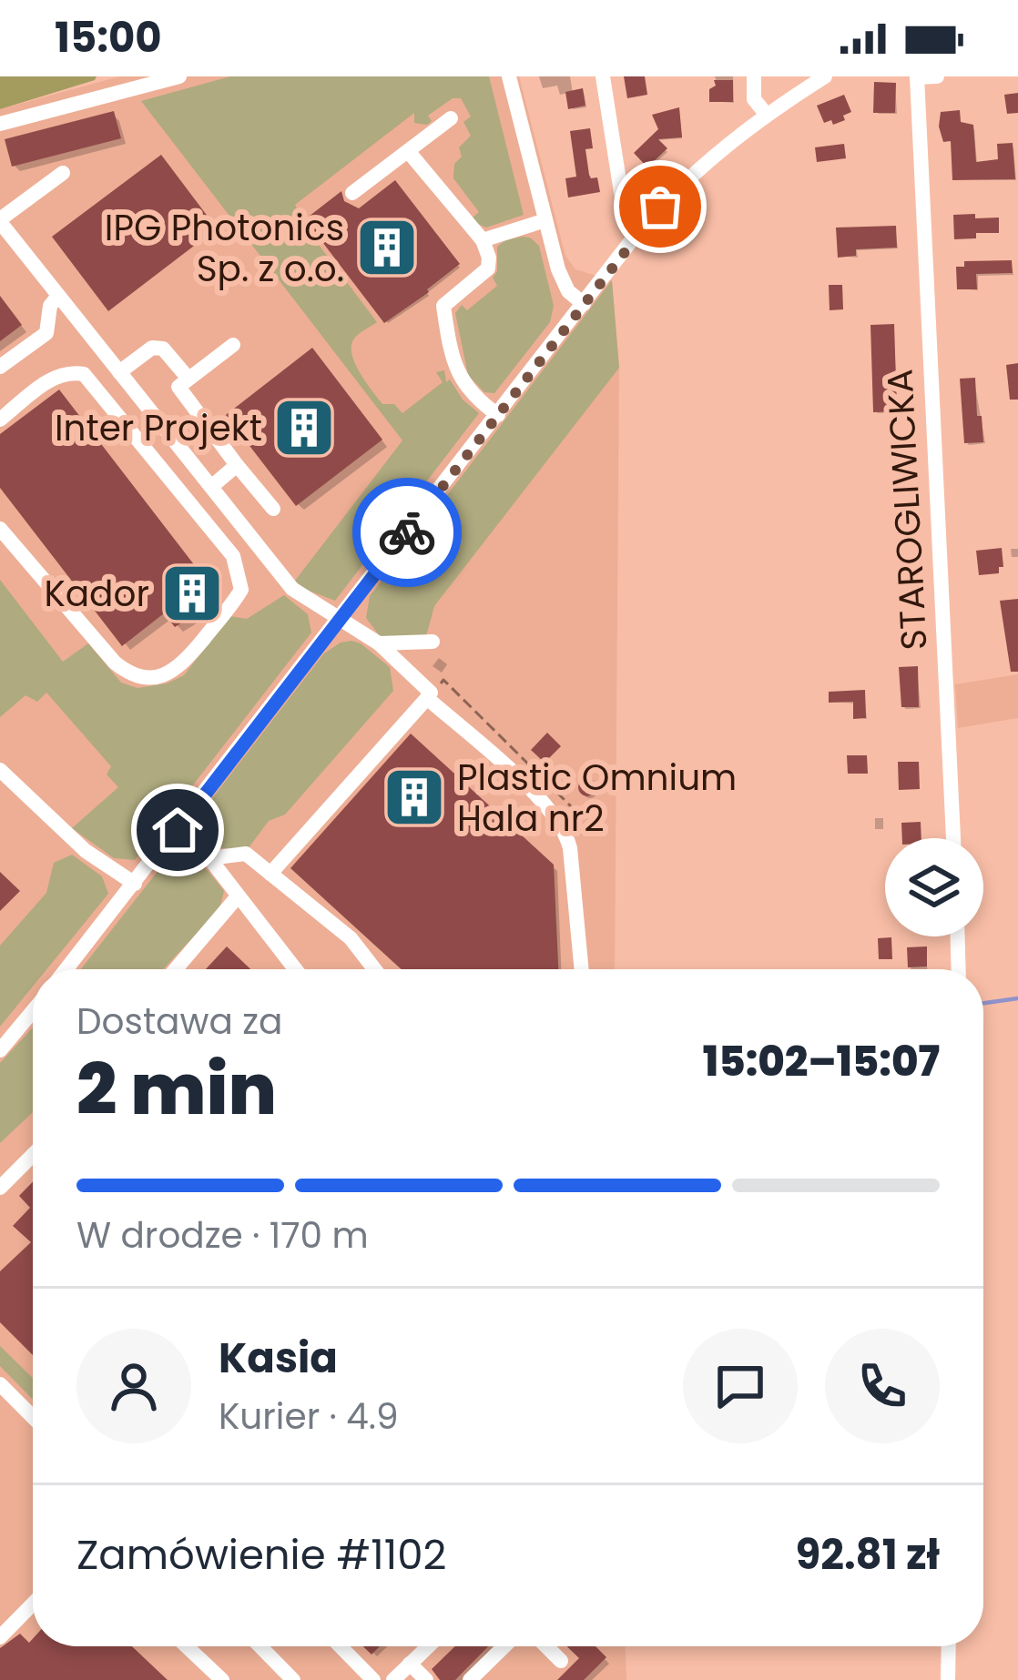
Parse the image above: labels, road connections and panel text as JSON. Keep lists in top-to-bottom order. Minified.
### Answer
{"streets":{"street":["STAROGLIWICKA"]},"places":{"building":["IPG Photonics Sp. z o.o.","Inter Projekt","Kador","Plastic Omnium Hala nr2"]},"page":{"status":"15:00","heading":["2 min","Dostawa za","15:02–15:07"],"panel":["Kasia","Kurier · 4.9","Zamówienie #1102","92.81 zł"],"bar":"W drodze · 170 m"}}
